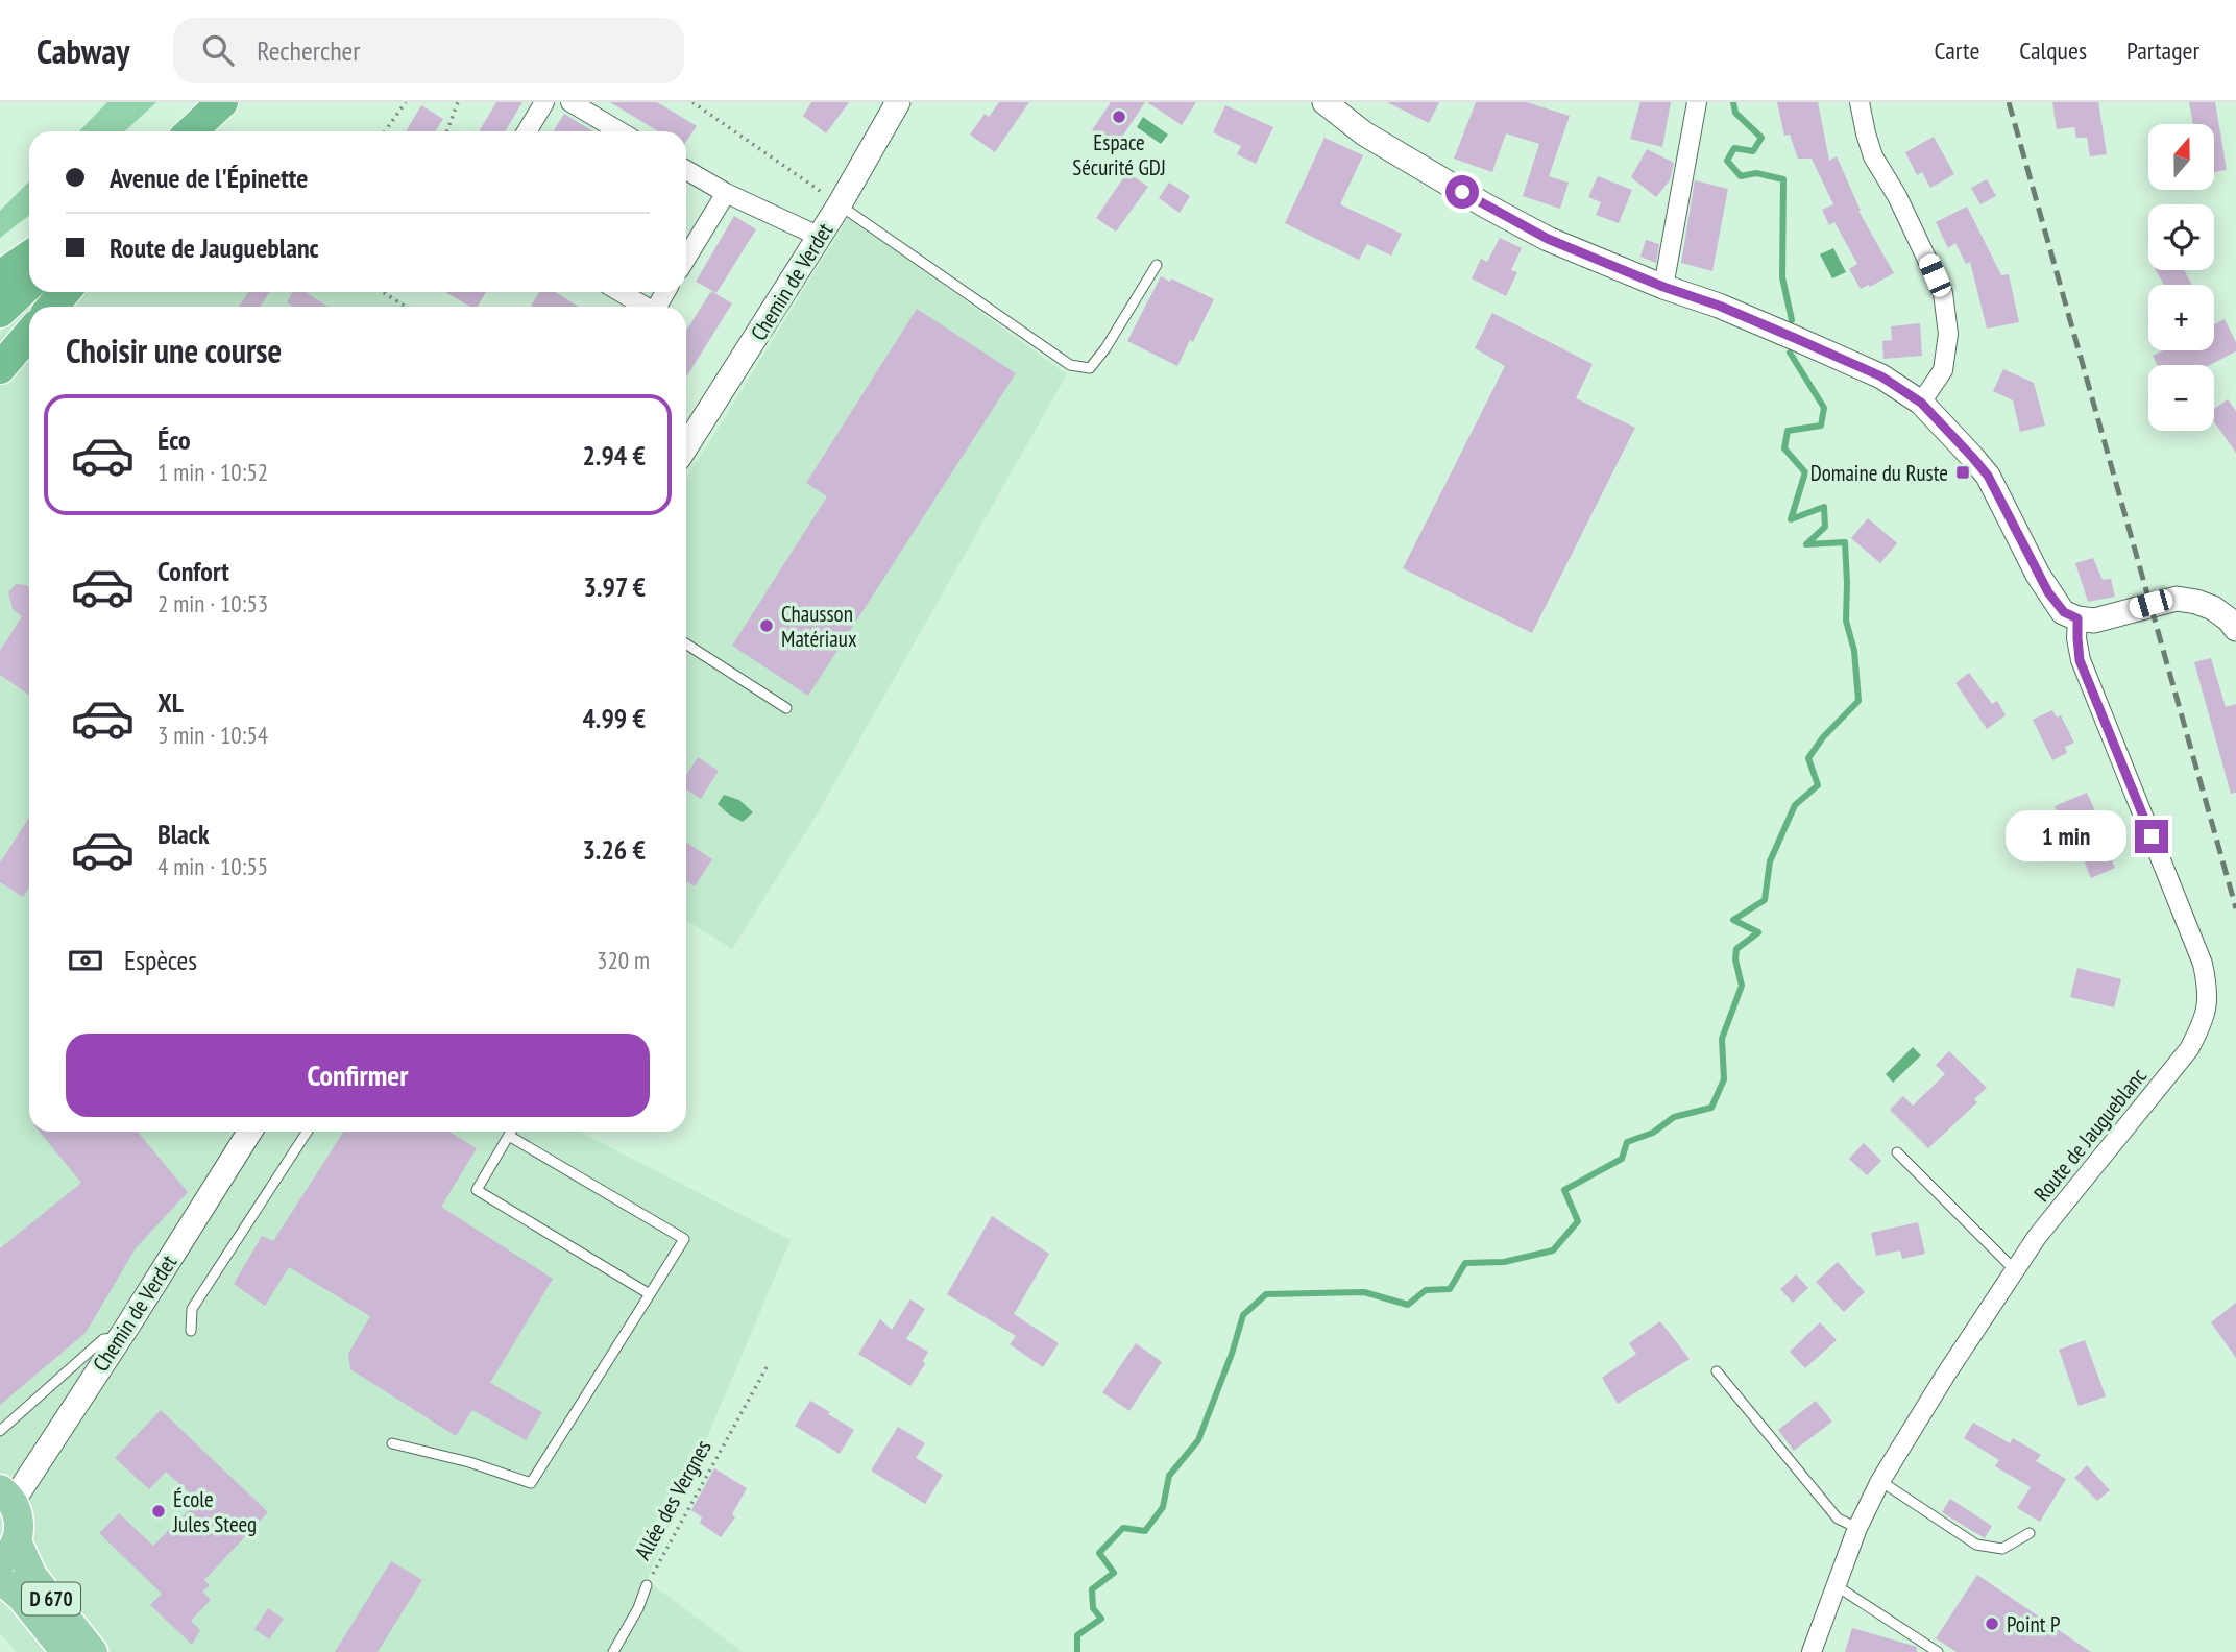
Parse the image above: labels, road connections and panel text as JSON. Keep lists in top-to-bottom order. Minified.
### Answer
{"streets":{"main road":["D 670"],"street":["Chemin de Verdet","Route de Jaugueblanc"],"lane":["Allée des Vergnes"]},"places":{"other":["Espace Sécurité GDJ","Chausson Matériaux","École Jules Steeg","Point P"],"transit":["Domaine du Ruste"]},"north":"top","page":{"header":"Cabway","search":"Rechercher","nav":["Carte","Calques","Partager"],"map_buttons":["+","−"],"banner":["Avenue de l'Épinette","Route de Jaugueblanc"],"heading":"Choisir une course","list":[{"name":"Éco","note":"1 min · 10:52","value":"2.94 €"},{"name":"Confort","note":"2 min · 10:53","value":"3.97 €"},{"name":"XL","note":"3 min · 10:54","value":"4.99 €"},{"name":"Black","note":"4 min · 10:55","value":"3.26 €"}],"bubble":"1 min","pay":["Espèces","320 m"],"buttons":"Confirmer"}}
